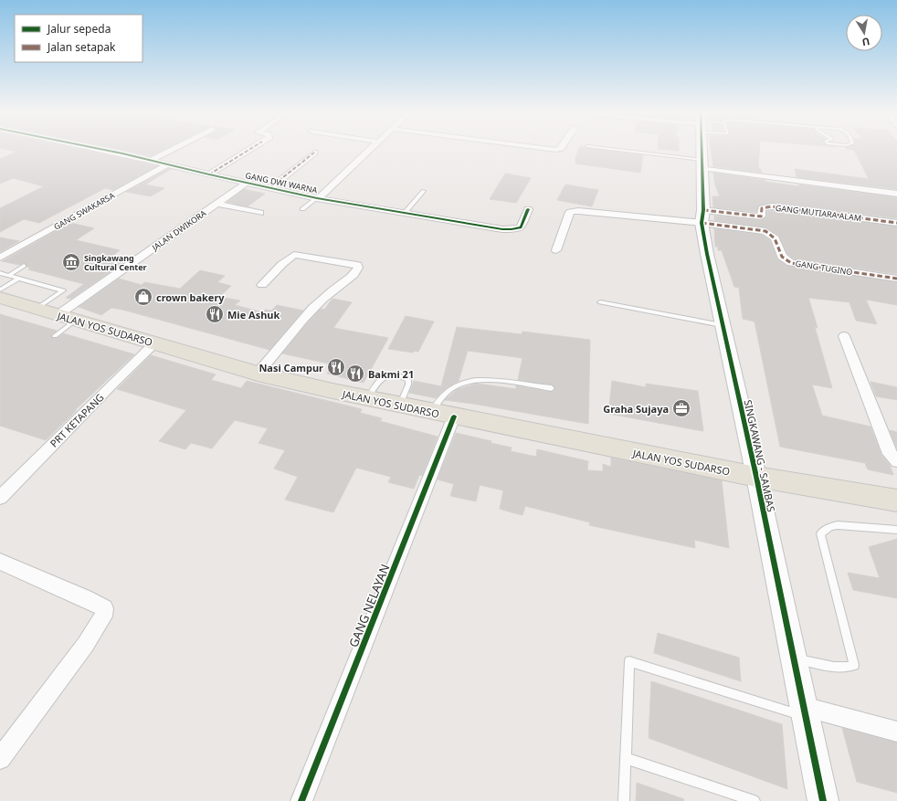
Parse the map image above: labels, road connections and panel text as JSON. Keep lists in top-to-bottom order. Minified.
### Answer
{"streets":{"main road":["JALAN YOS SUDARSO"],"street":["GANG DWI WARNA","GANG SWAKARSA","GANG MUTIARA ALAM","JALAN DWIKORA","GANG TUGINO","PRT KETAPANG","SINGKAWANG - SAMBAS","GANG NELAYAN"]},"crossings":[["GANG DWI WARNA","GANG SWAKARSA"],["GANG DWI WARNA","JALAN DWIKORA"],["GANG MUTIARA ALAM","GANG TUGINO"],["GANG MUTIARA ALAM","SINGKAWANG - SAMBAS"],["JALAN DWIKORA","JALAN YOS SUDARSO"],["GANG TUGINO","SINGKAWANG - SAMBAS"],["JALAN YOS SUDARSO","PRT KETAPANG"],["JALAN YOS SUDARSO","SINGKAWANG - SAMBAS"],["JALAN YOS SUDARSO","GANG NELAYAN"]],"places":{"museum":["Singkawang Cultural Center"],"shop":["crown bakery"],"restaurant":["Mie Ashuk","Nasi Campur","Bakmi 21"],"office":["Graha Sujaya"]},"legend":["Jalur sepeda","Jalan setapak"],"north":"bottom"}
